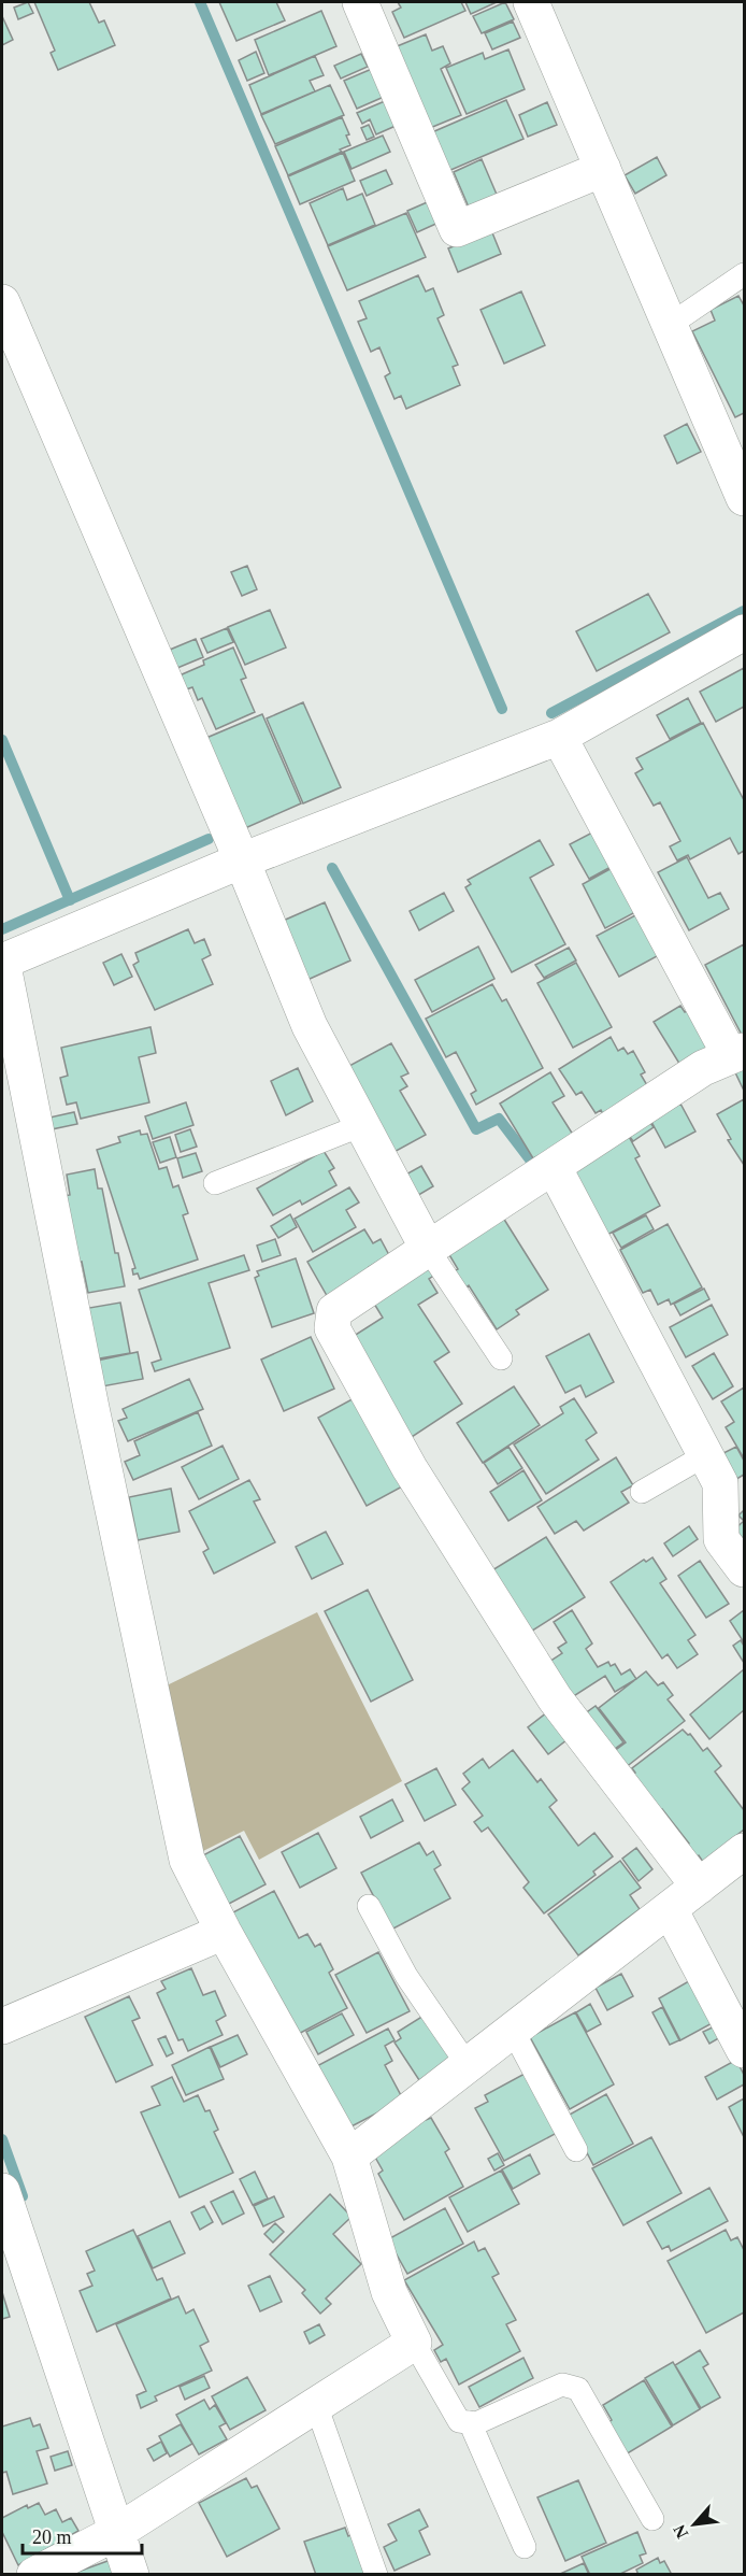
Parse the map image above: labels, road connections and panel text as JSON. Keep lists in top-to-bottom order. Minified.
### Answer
{"scale_bar":"20 m","north":"bottom left"}
